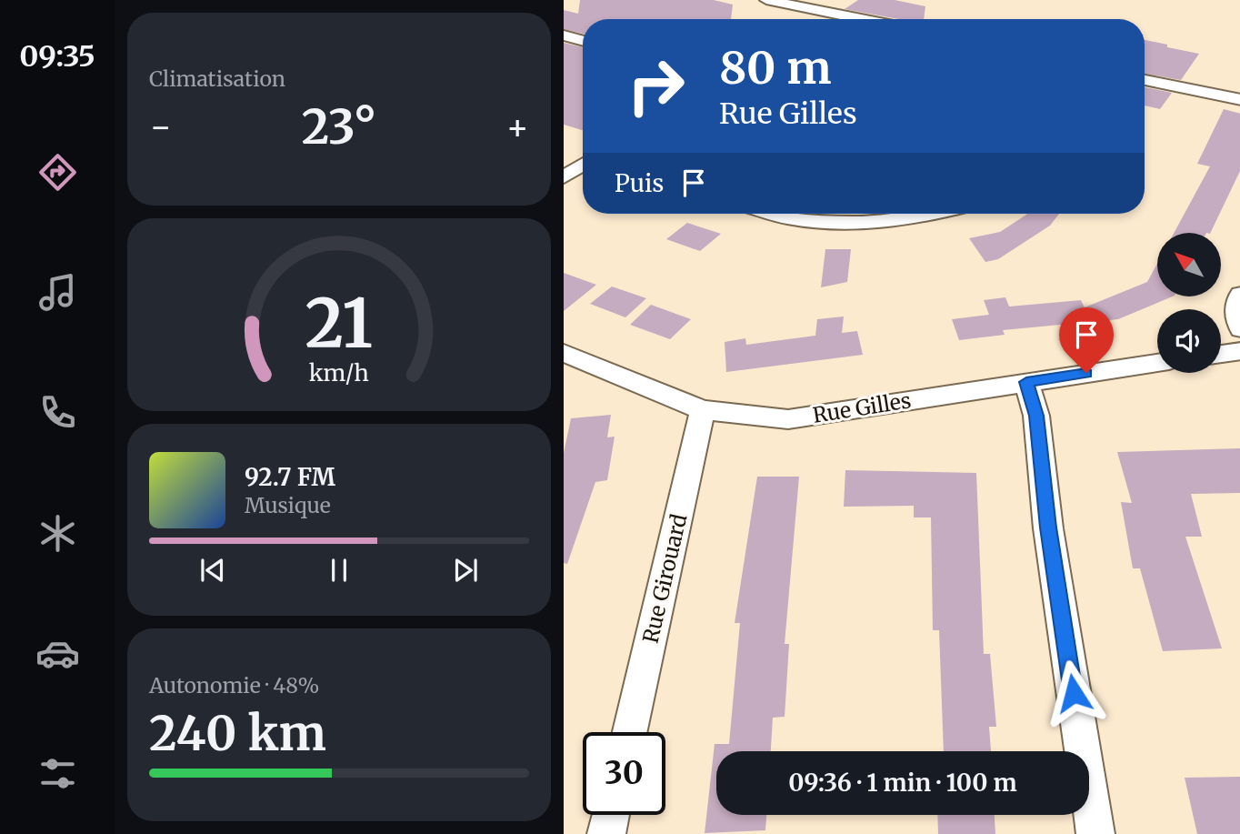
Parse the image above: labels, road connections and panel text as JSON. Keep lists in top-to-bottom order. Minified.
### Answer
{"streets":{"street":["Rue Gilles","Rue Girouard"]},"crossings":[["Rue Gilles","Rue Girouard"]],"north":"top left","page":{"tabs":"09:35","tile":["Climatisation",["Autonomie · 48%","240 km"]],"turn":["80 m","Rue Gilles"],"heat":["−","23°","+"],"then":"Puis","song":["92.7 FM","Musique"],"limit":"30","trip":"09:36 · 1 min · 100 m","gauge":["21","km/h"]}}
